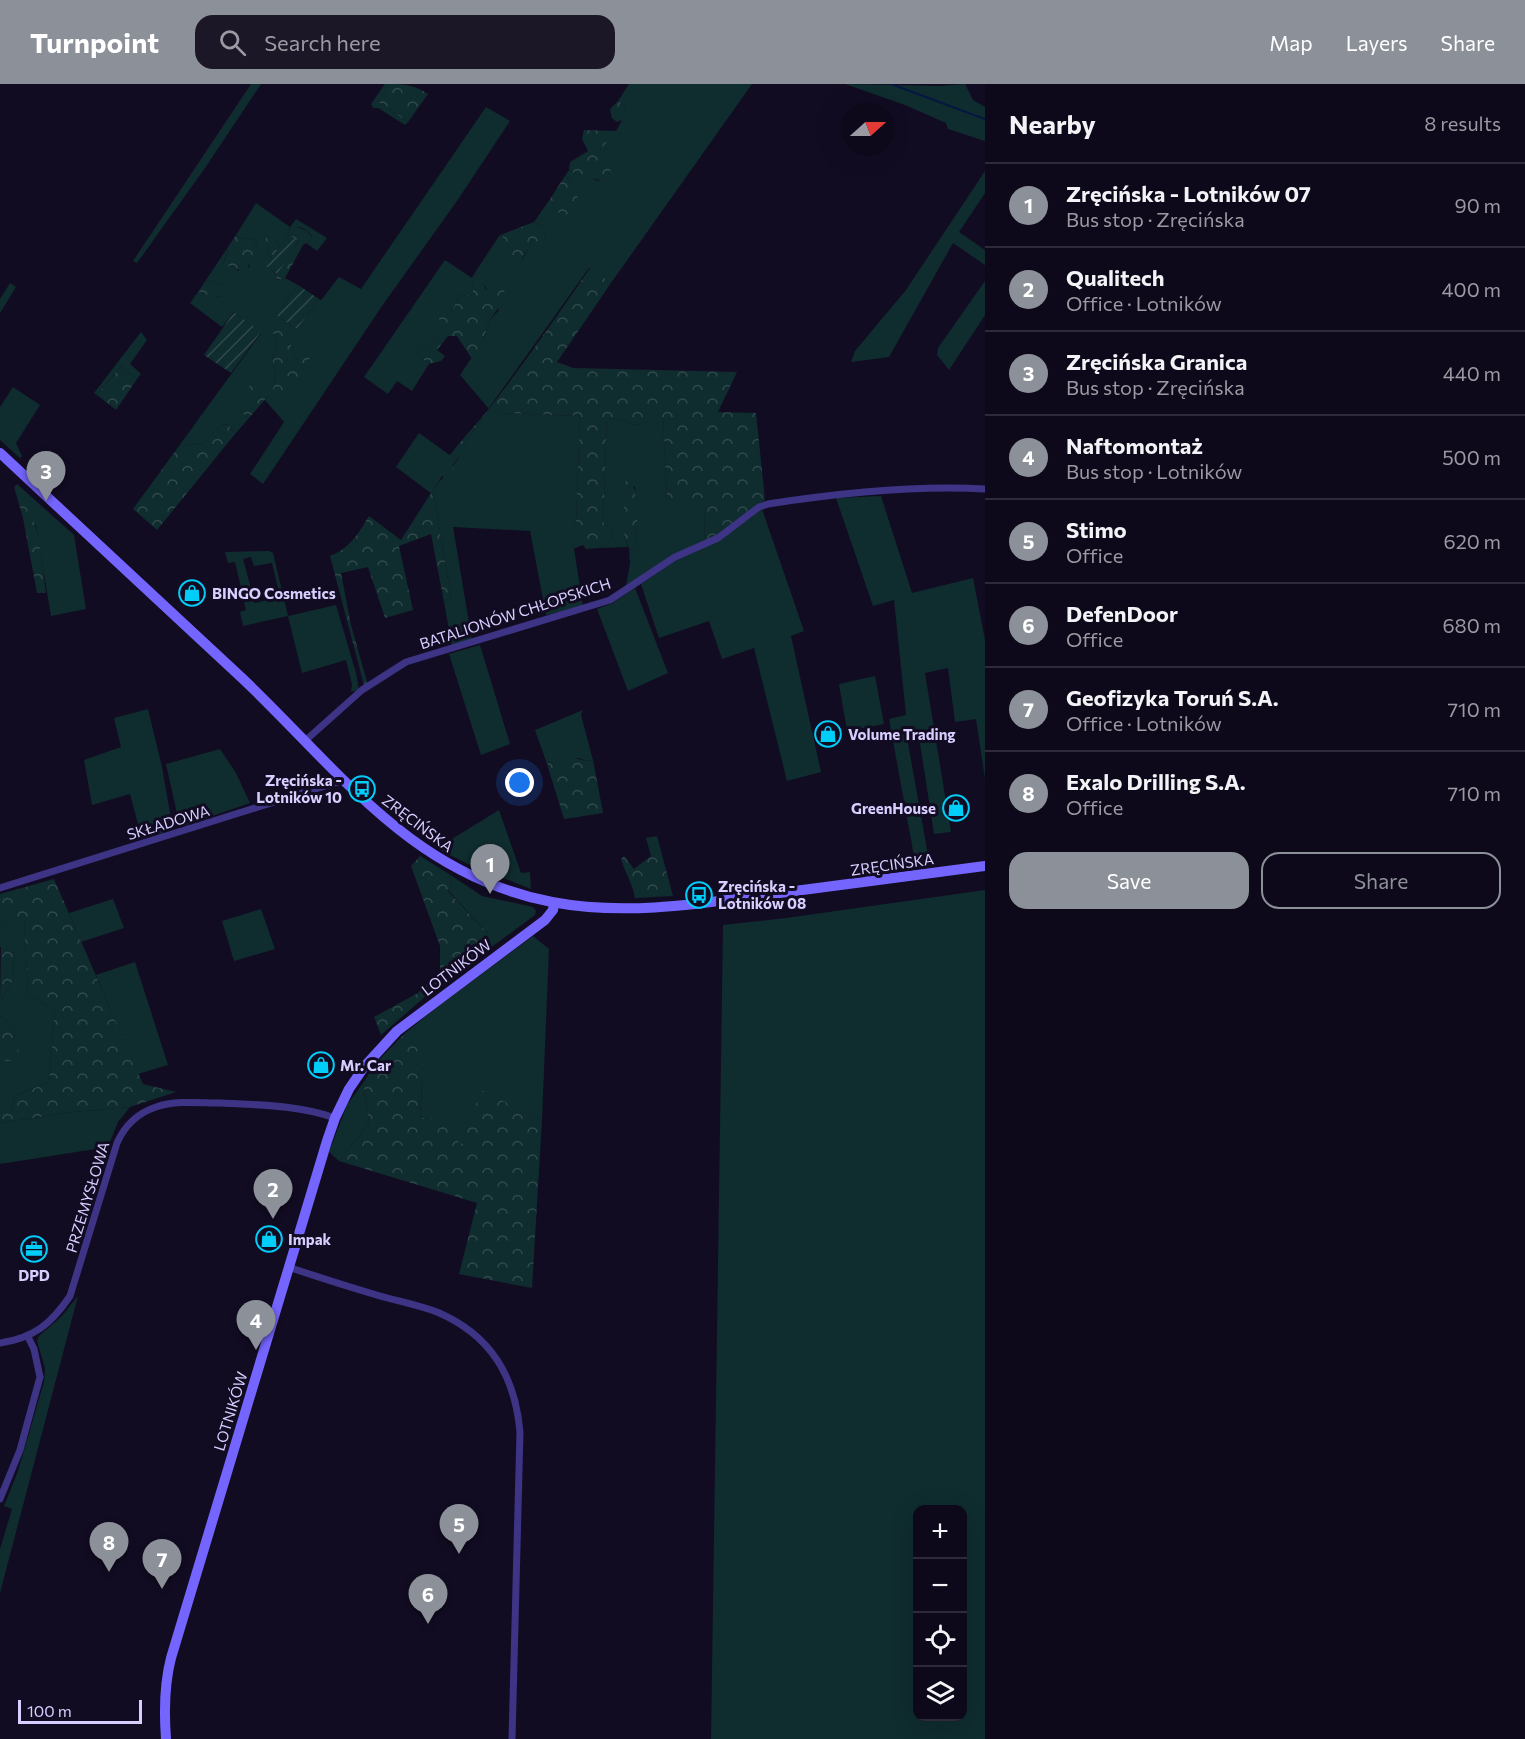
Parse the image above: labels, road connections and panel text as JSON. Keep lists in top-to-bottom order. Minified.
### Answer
{"streets":{"street":["BATALIONÓW CHŁOPSKICH","SKŁADOWA","ZRĘCIŃSKA","LOTNIKÓW","PRZEMYSŁOWA"]},"crossings":[["BATALIONÓW CHŁOPSKICH","ZRĘCIŃSKA"],["SKŁADOWA","ZRĘCIŃSKA"],["ZRĘCIŃSKA","LOTNIKÓW"],["LOTNIKÓW","PRZEMYSŁOWA"]],"places":{"shop":["BINGO Cosmetics","Volume Trading","GreenHouse","Mr. Car","Impak"],"bus stop":["Zręcińska - Lotników 10","Zręcińska - Lotników 08"],"office":["DPD"]},"scale_bar":"100 m","north":"right","page":{"header":"Turnpoint","search":"Search here","nav":["Map","Layers","Share"],"heading":["Nearby","8 results"],"list":[{"mark":"1","name":"Zręcińska - Lotników 07","note":"Bus stop · Zręcińska","value":"90 m"},{"mark":"2","name":"Qualitech","note":"Office · Lotników","value":"400 m"},{"mark":"3","name":"Zręcińska Granica","note":"Bus stop · Zręcińska","value":"440 m"},{"mark":"4","name":"Naftomontaż","note":"Bus stop · Lotników","value":"500 m"},{"mark":"5","name":"Stimo","note":"Office","value":"620 m"},{"mark":"6","name":"DefenDoor","note":"Office","value":"680 m"},{"mark":"7","name":"Geofizyka Toruń S.A.","note":"Office · Lotników","value":"710 m"},{"mark":"8","name":"Exalo Drilling S.A.","note":"Office","value":"710 m"}],"pins":["3","1","2","4","5","8","7","6"],"buttons":["Save","Share"],"map_buttons":["+","−"],"scale":"100 m"}}
